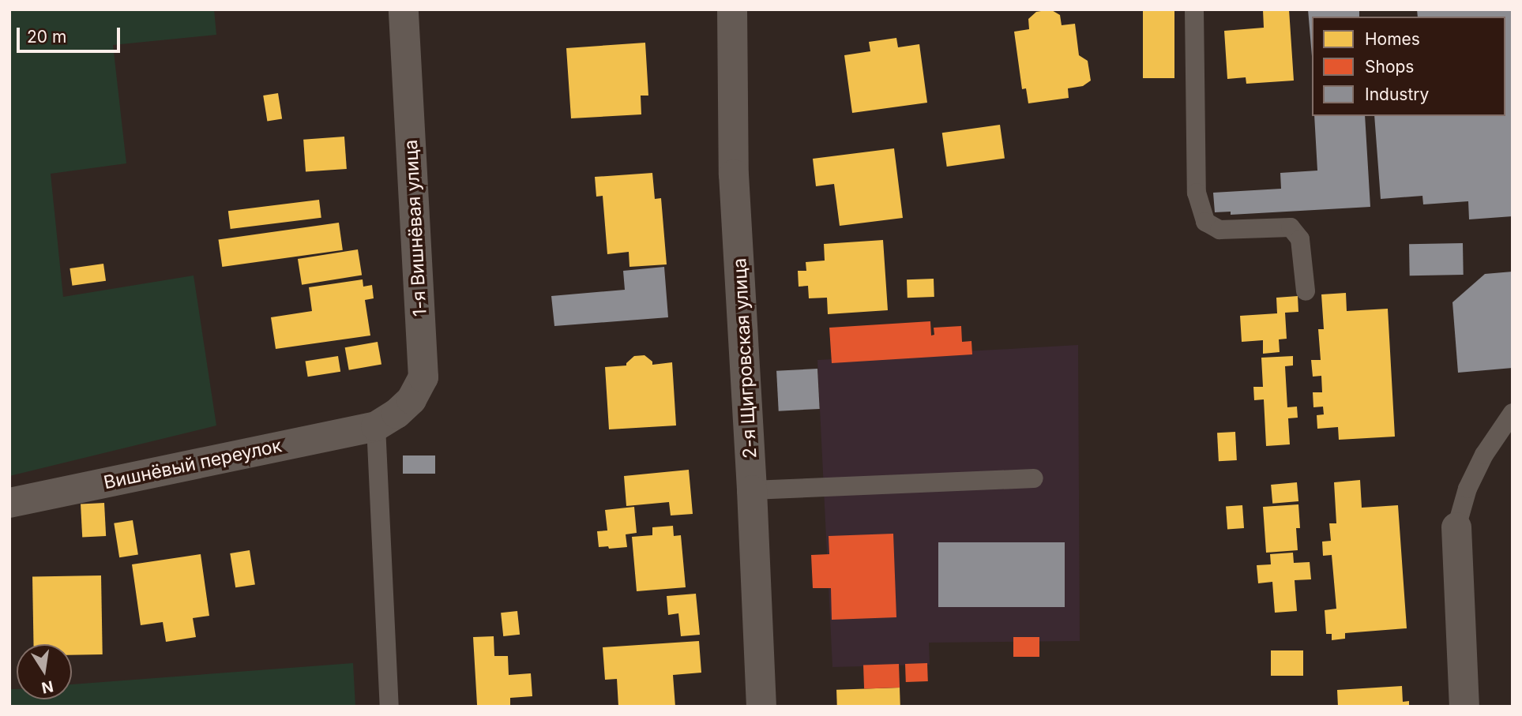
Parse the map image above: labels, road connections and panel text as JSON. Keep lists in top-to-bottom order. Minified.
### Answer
{"streets":{"street":["1-я Вишнёвая улица","2-я Щигровская улица","Вишнёвый переулок"]},"crossings":[["1-я Вишнёвая улица","Вишнёвый переулок"]],"legend":["Homes","Shops","Industry"],"scale_bar":"20 m","north":"bottom"}
